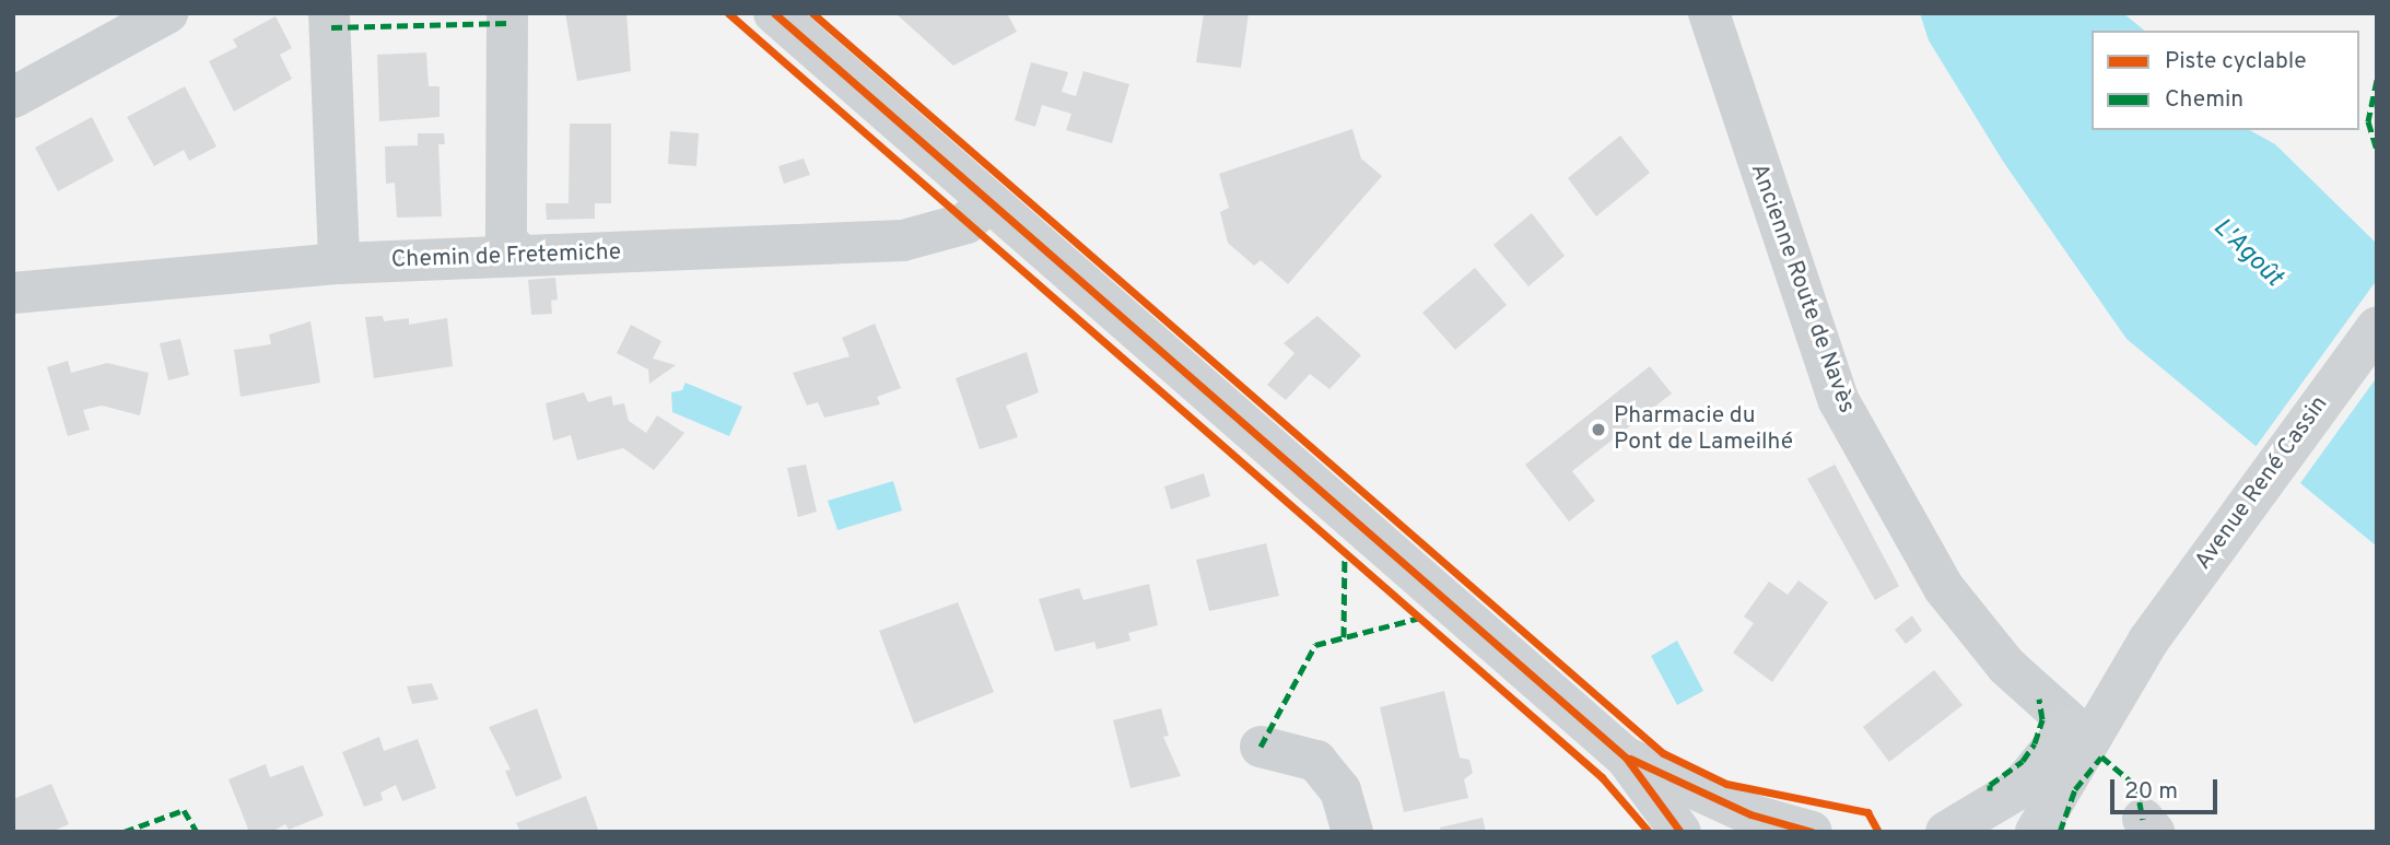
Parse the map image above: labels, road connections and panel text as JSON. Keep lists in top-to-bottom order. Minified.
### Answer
{"streets":{"main road":["Avenue René Cassin"],"street":["Chemin de Fretemiche","Ancienne Route de Navès"]},"crossings":[["Ancienne Route de Navès","Avenue René Cassin"]],"water":["L'Agoût"],"places":["Pharmacie du Pont de Lameilhé"],"legend":["Piste cyclable","Chemin"],"scale_bar":"20 m"}
